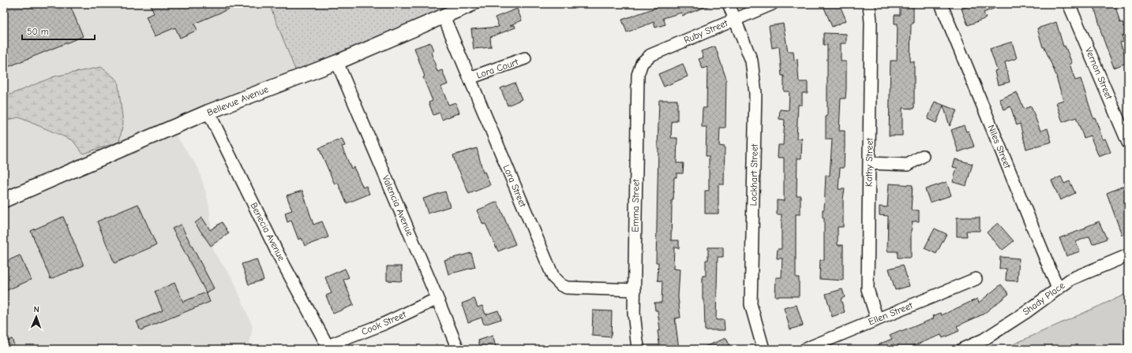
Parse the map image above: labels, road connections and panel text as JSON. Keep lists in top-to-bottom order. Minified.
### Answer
{"streets":{"street":["Ruby Street","Lora Court","Vernon Street","Bellevue Avenue","Niles Street","Kathy Street","Lockhart Street","Lora Street","Valencia Avenue","Emma Street","Benecia Avenue","Shady Place","Ellen Street","Cook Street"]},"crossings":[["Ruby Street","Lockhart Street"],["Ruby Street","Emma Street"],["Lora Court","Lora Street"],["Bellevue Avenue","Lora Street"],["Bellevue Avenue","Valencia Avenue"],["Bellevue Avenue","Benecia Avenue"],["Niles Street","Shady Place"],["Kathy Street","Ellen Street"],["Lora Street","Emma Street"],["Valencia Avenue","Cook Street"],["Benecia Avenue","Cook Street"]],"scale_bar":"50 m","north":"top"}
